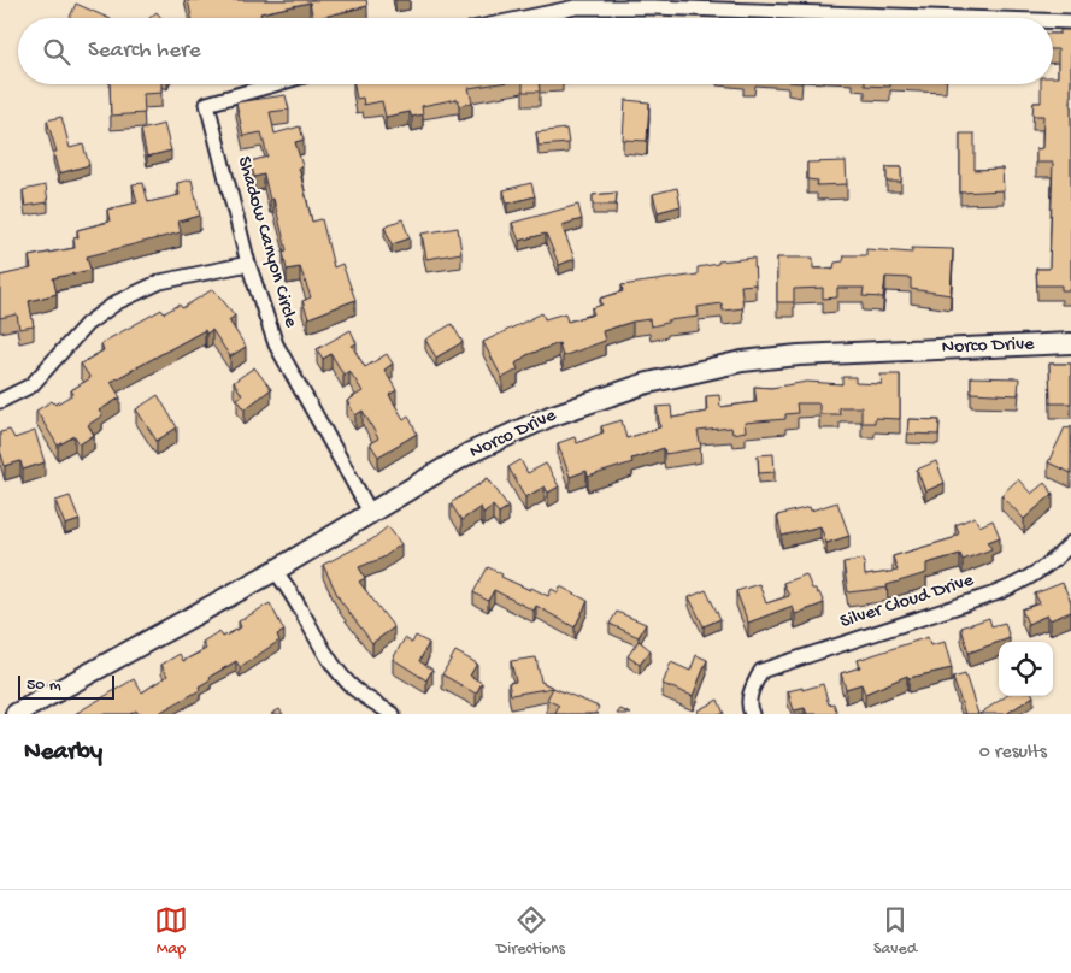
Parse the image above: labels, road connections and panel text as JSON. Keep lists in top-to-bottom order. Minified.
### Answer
{"streets":{"main road":["Norco Drive"],"street":["Shadow Canyon Circle","Silver Cloud Drive"]},"crossings":[["Shadow Canyon Circle","Norco Drive"]],"scale_bar":"50 m","page":{"search":"Search here","scale":"50 m","heading":["Nearby","0 results"],"nav":["Map","Directions","Saved"]}}
